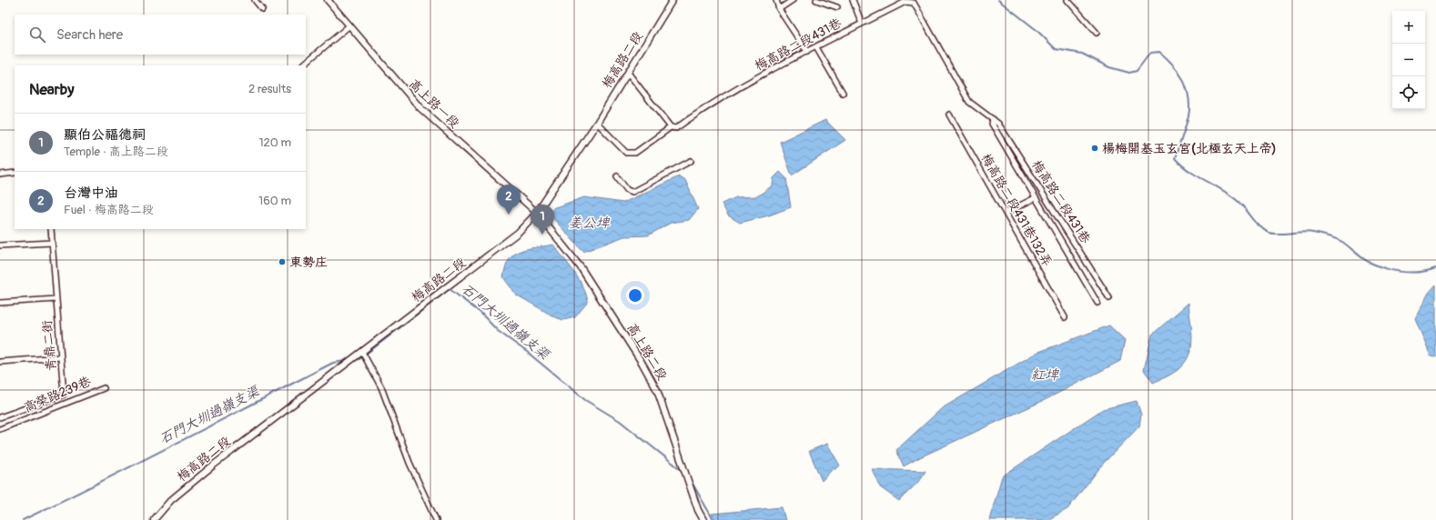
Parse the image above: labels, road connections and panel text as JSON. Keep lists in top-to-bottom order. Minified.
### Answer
{"streets":{"street":["梅高路二段431巷","梅高路二段","高上路一段","梅高路二段431巷132弄","青鼎二街","高上路二段","高榮路239巷"]},"crossings":[["梅高路二段431巷","梅高路二段"],["梅高路二段","高上路一段"],["梅高路二段","高上路二段"],["高上路一段","高上路二段"]],"water":["姜公埤","石門大圳過嶺支渠","紅埤"],"places":["楊梅開基玉玄宮(北極玄天上帝)","東勢庄"],"page":{"map_buttons":["+","−"],"search":"Search here","heading":["Nearby","2 results"],"list":[{"mark":"1","name":"顯伯公福德祠","note":"Temple · 高上路二段","value":"120 m"},{"mark":"2","name":"台灣中油","note":"Fuel · 梅高路二段","value":"160 m"}],"pins":["2","1"]}}
